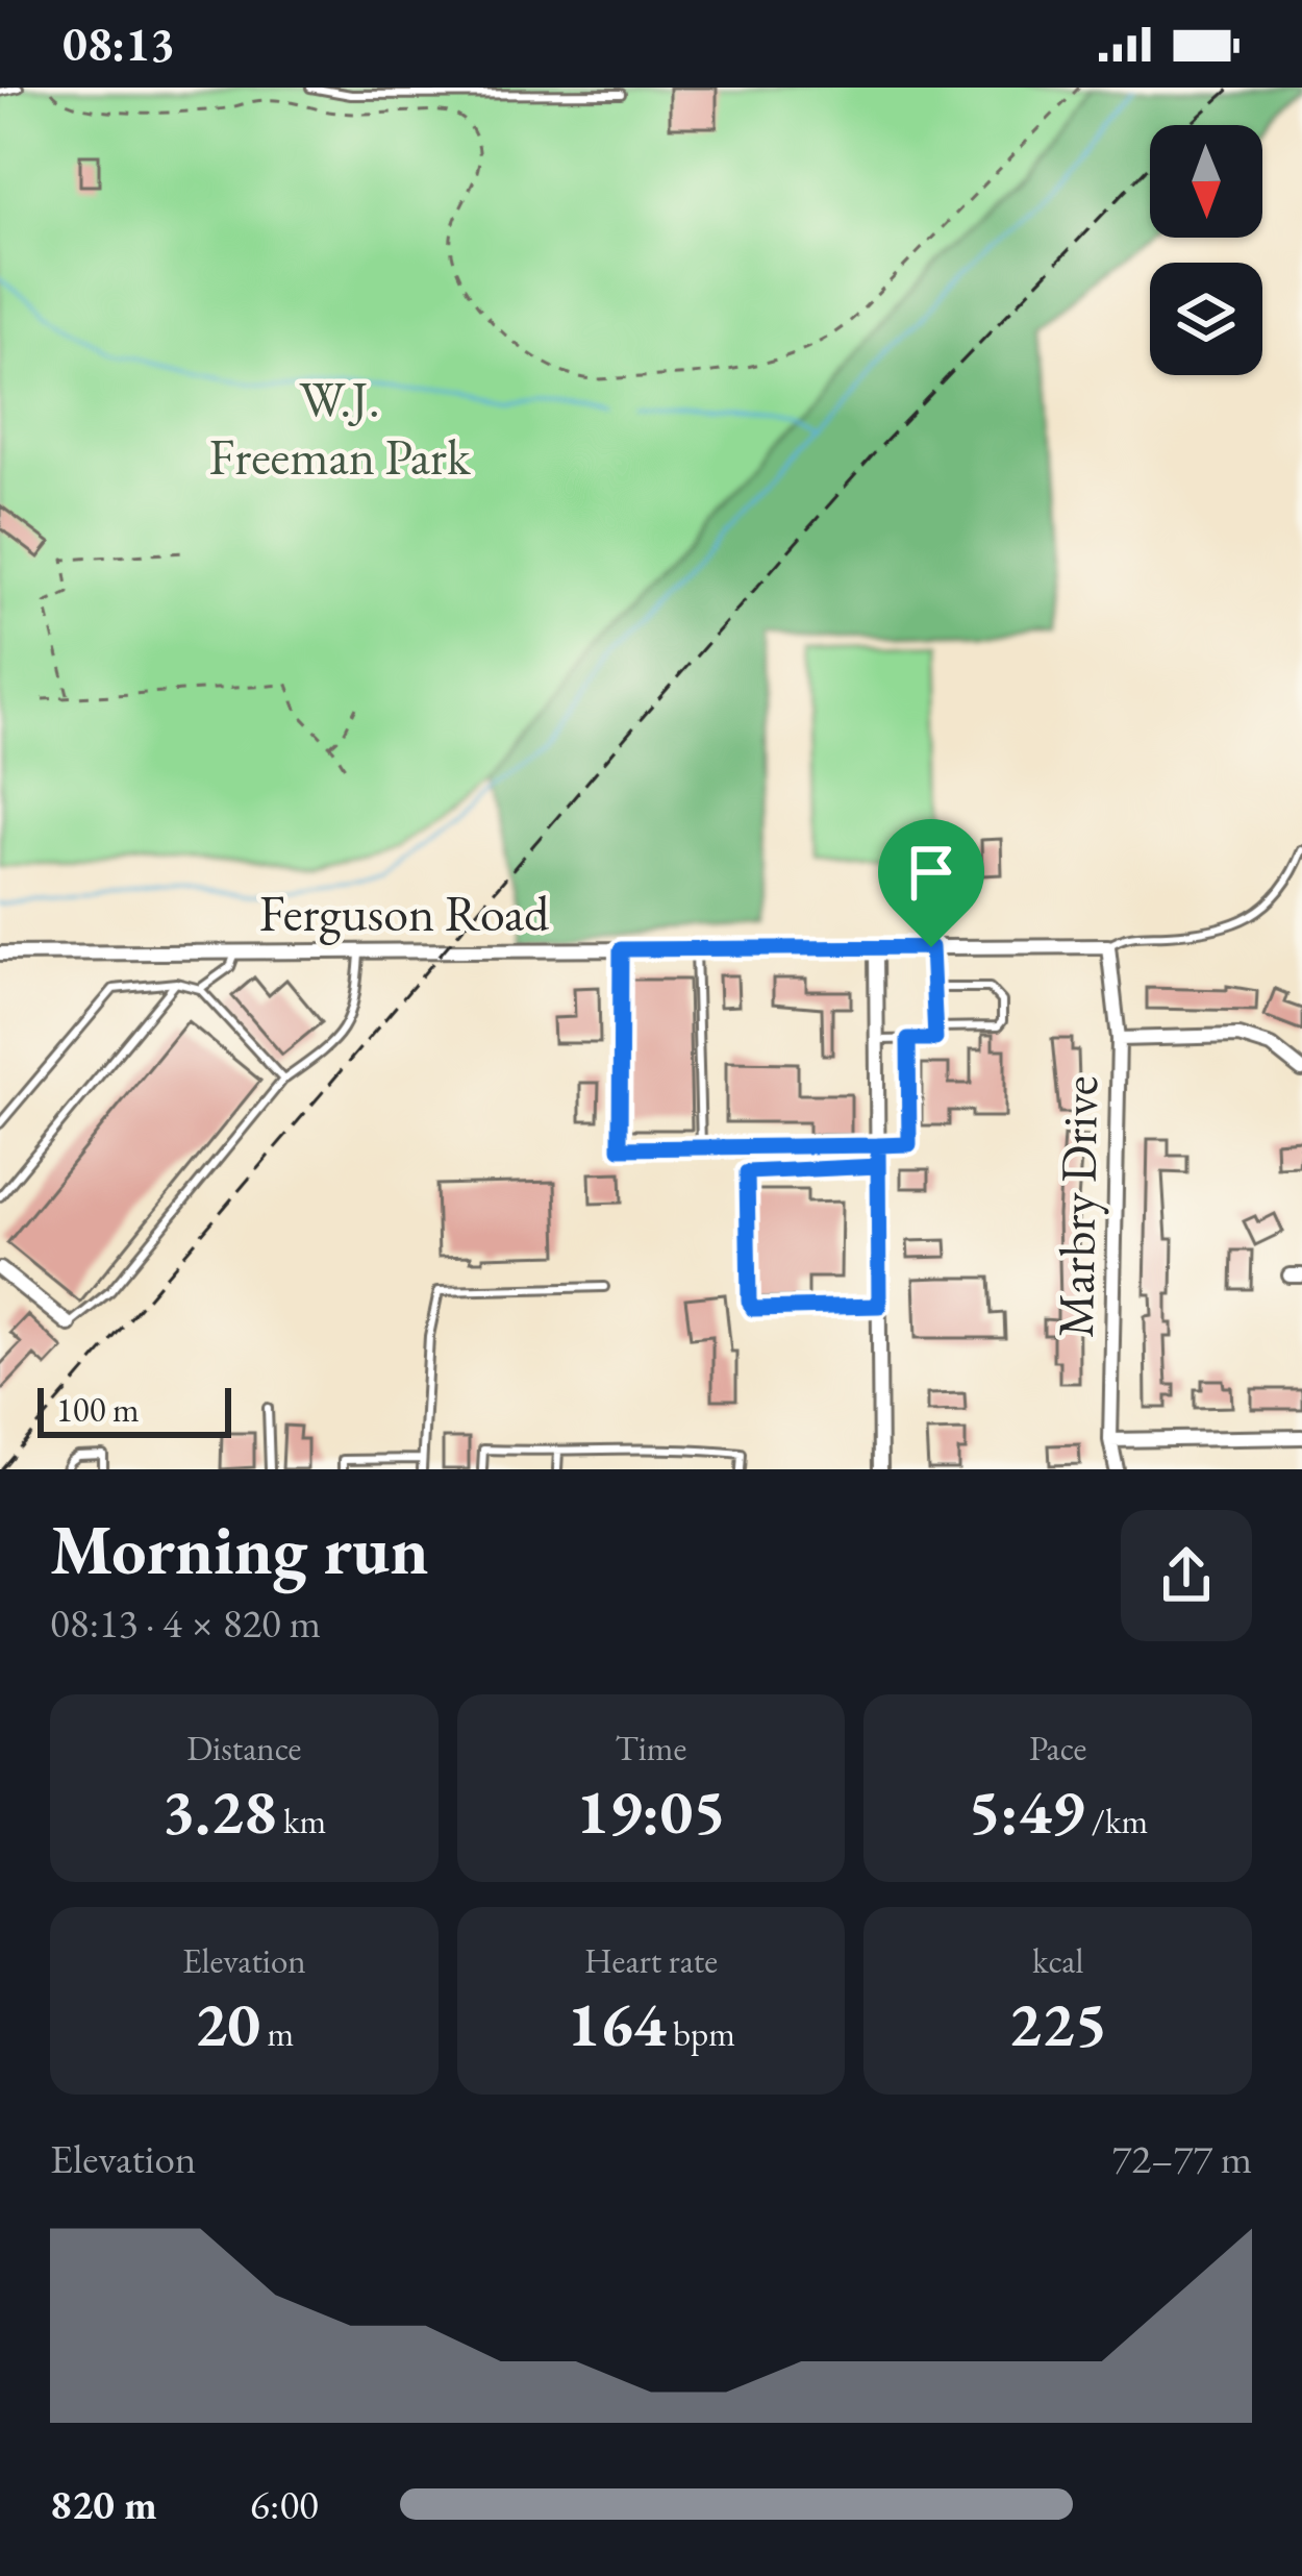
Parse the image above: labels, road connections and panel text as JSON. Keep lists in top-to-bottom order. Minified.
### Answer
{"streets":{"street":["Ferguson Road","Marbry Drive"]},"crossings":[["Ferguson Road","Marbry Drive"]],"parks":["W.J. Freeman Park"],"scale_bar":"100 m","north":"bottom","page":{"status":"08:13","scale":"100 m","heading":["Morning run","08:13 · 4 × 820 m"],"stats":[["Distance","3.28 km"],["Time","19:05"],["Pace","5:49 /km"],["Elevation","20 m"],["Heart rate","164 bpm"],["kcal","225"]],"chart":["Elevation","72–77 m"],"list":[{"name":"820 m","note":"6:00"}]}}
